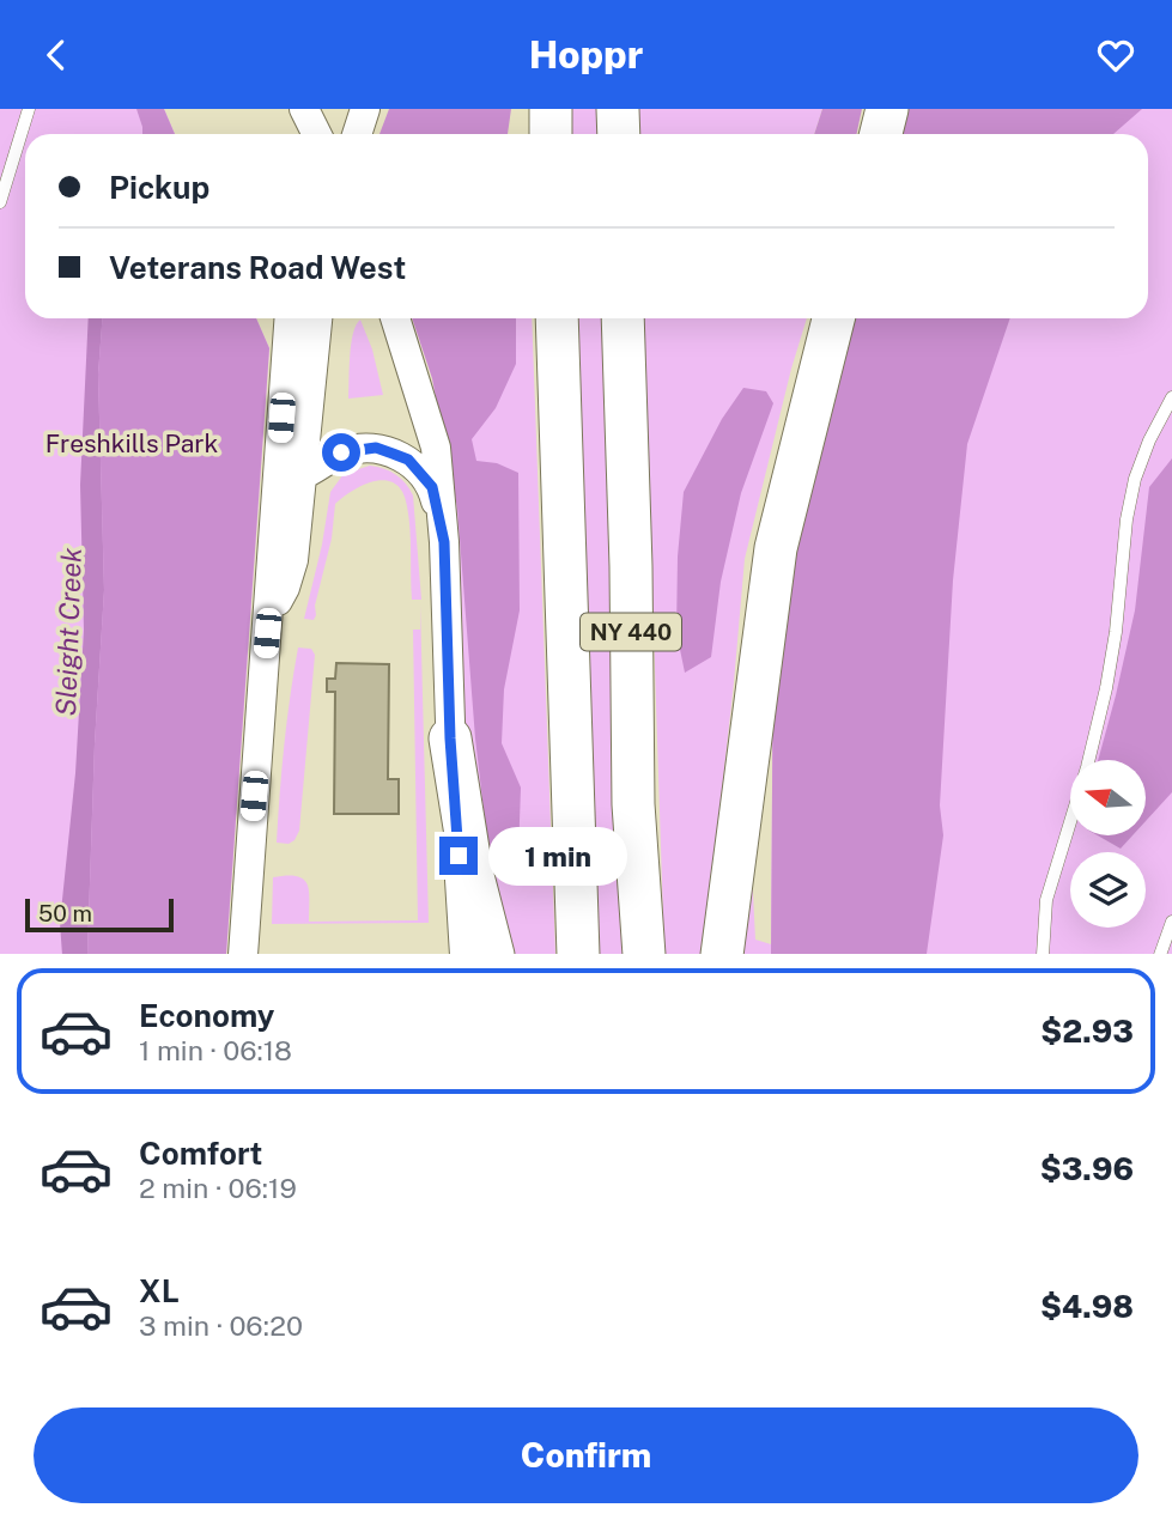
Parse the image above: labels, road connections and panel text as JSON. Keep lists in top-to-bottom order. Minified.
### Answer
{"streets":{"highway":["NY 440"]},"water":["Sleight Creek"],"parks":["Freshkills Park"],"scale_bar":"50 m","north":"left","page":{"header":"Hoppr","banner":["Pickup","Veterans Road West"],"bubble":"1 min","scale":"50 m","list":[{"name":"Economy","note":"1 min · 06:18","value":"$2.93"},{"name":"Comfort","note":"2 min · 06:19","value":"$3.96"},{"name":"XL","note":"3 min · 06:20","value":"$4.98"}],"buttons":"Confirm"}}
